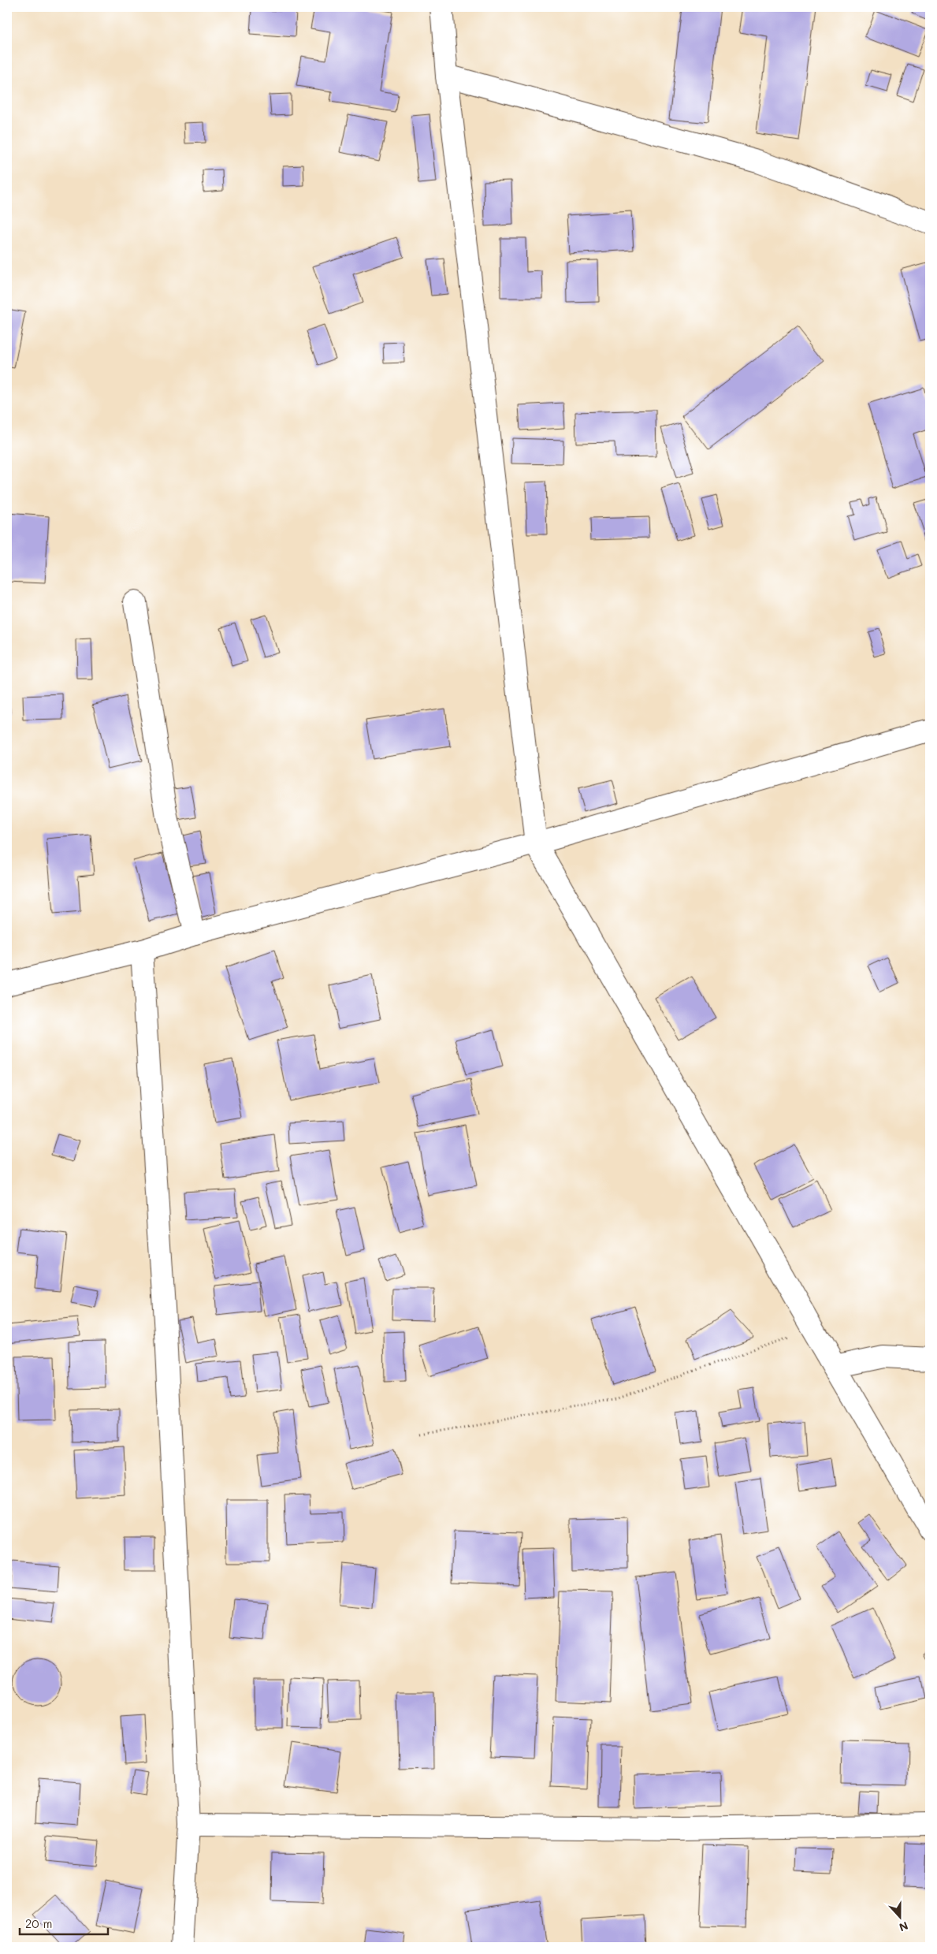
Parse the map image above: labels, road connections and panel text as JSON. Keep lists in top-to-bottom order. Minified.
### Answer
{"scale_bar":"20 m","north":"bottom"}
